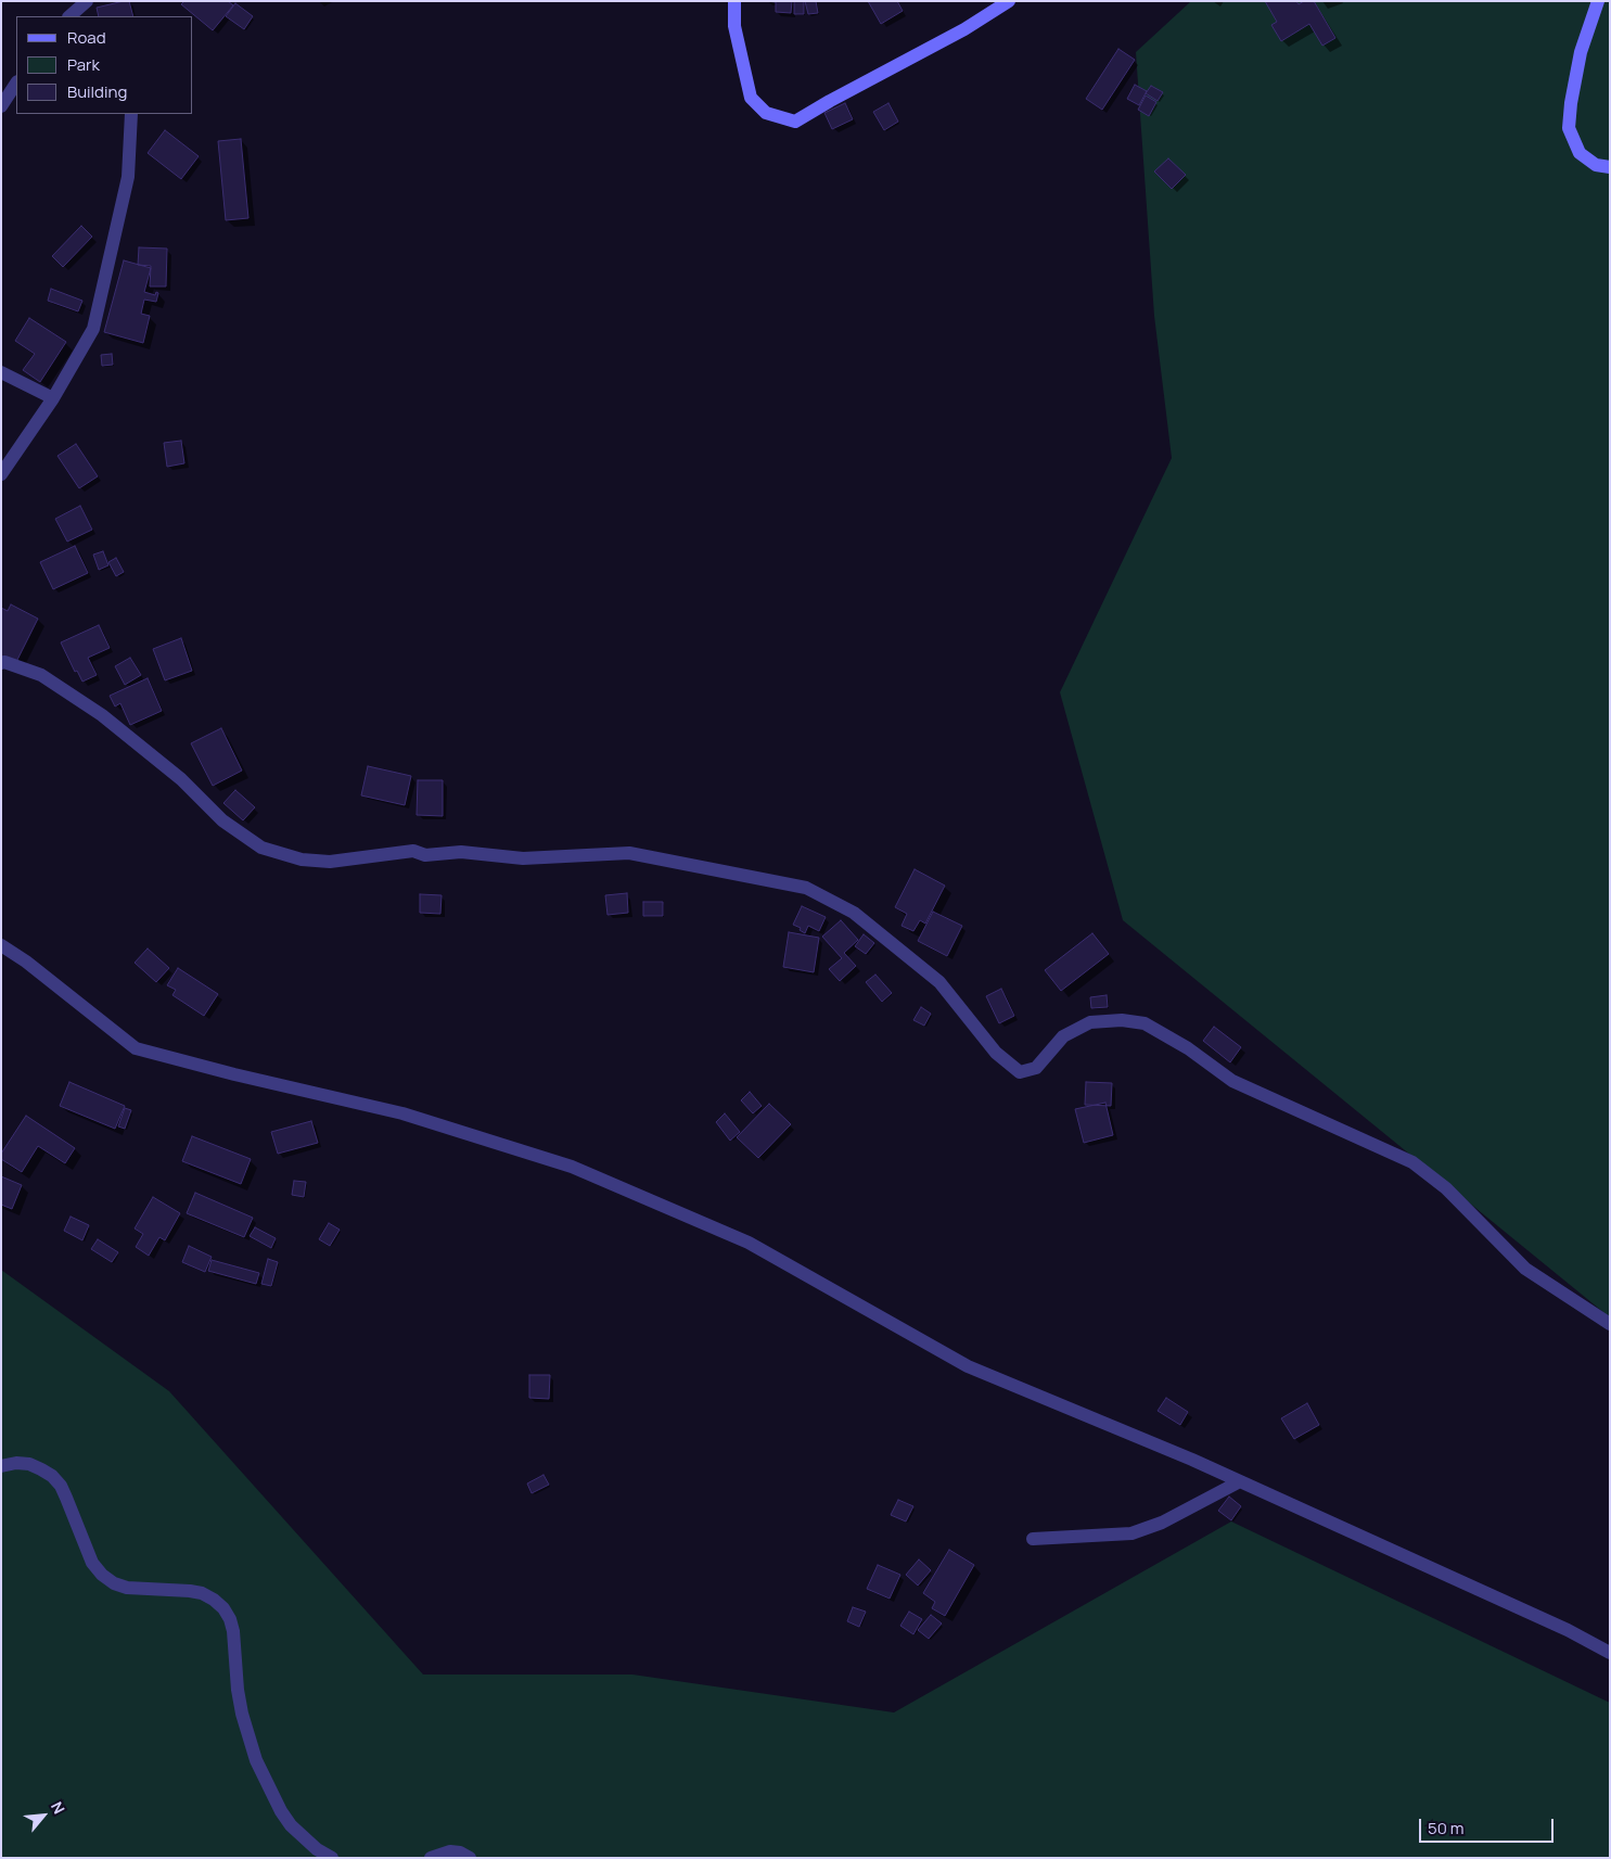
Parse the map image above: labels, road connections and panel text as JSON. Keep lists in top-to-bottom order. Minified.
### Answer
{"legend":["Road","Park","Building"],"scale_bar":"50 m","north":"top right"}
